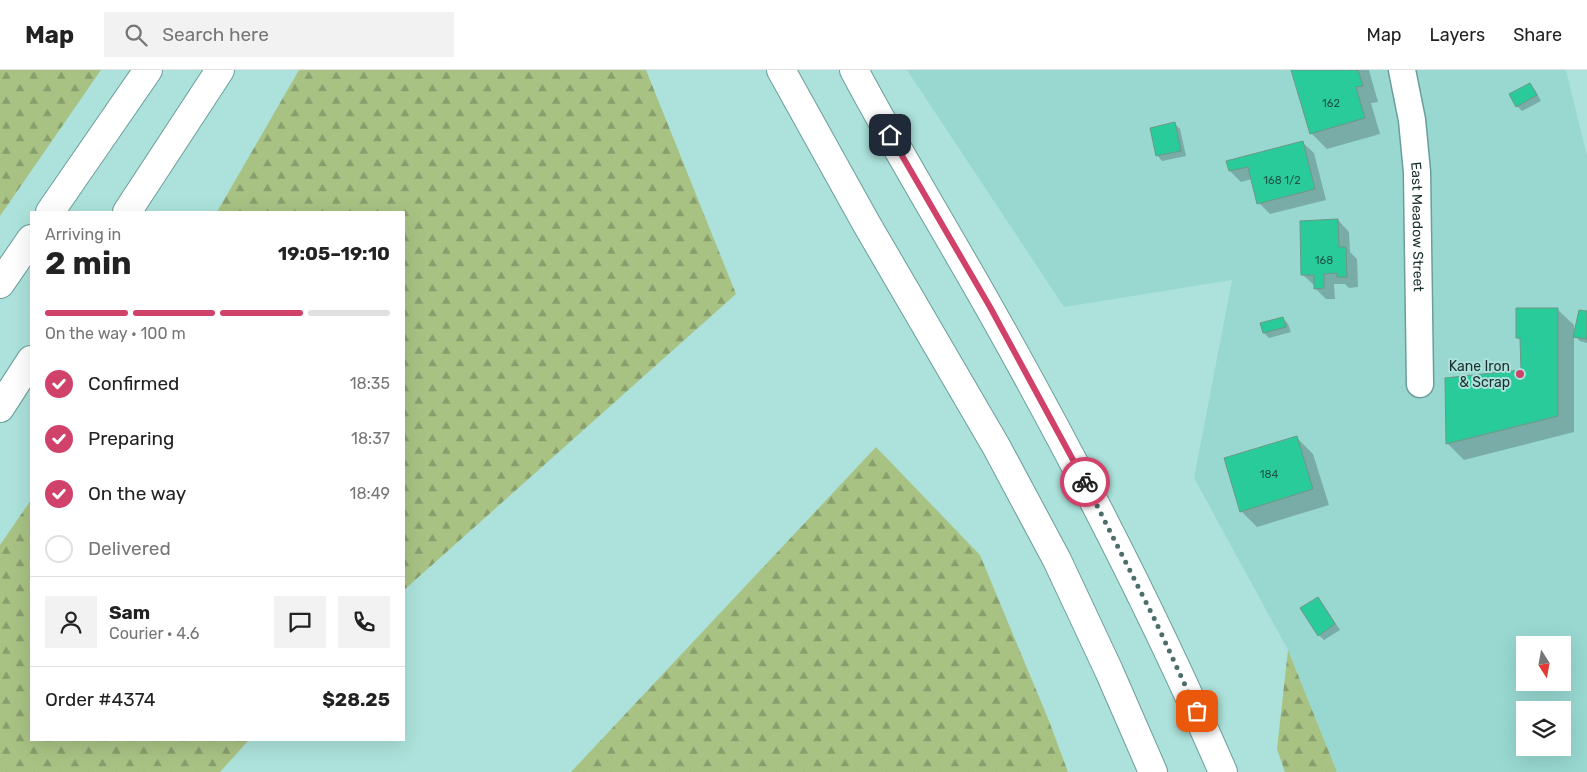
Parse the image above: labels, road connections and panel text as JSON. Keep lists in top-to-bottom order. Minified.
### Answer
{"streets":{"street":["East Meadow Street"]},"places":["Kane Iron & Scrap"],"house_numbers":["162","168 1/2","168","184"],"north":"bottom","page":{"header":"Map","search":"Search here","nav":["Map","Layers","Share"],"heading":["2 min","Arriving in","19:05–19:10"],"panel":["Sam","Courier · 4.6","Order #4374","$28.25"],"bar":"On the way · 100 m","list":[["Confirmed","18:35"],["Preparing","18:37"],["On the way","18:49"],"Delivered"]}}
